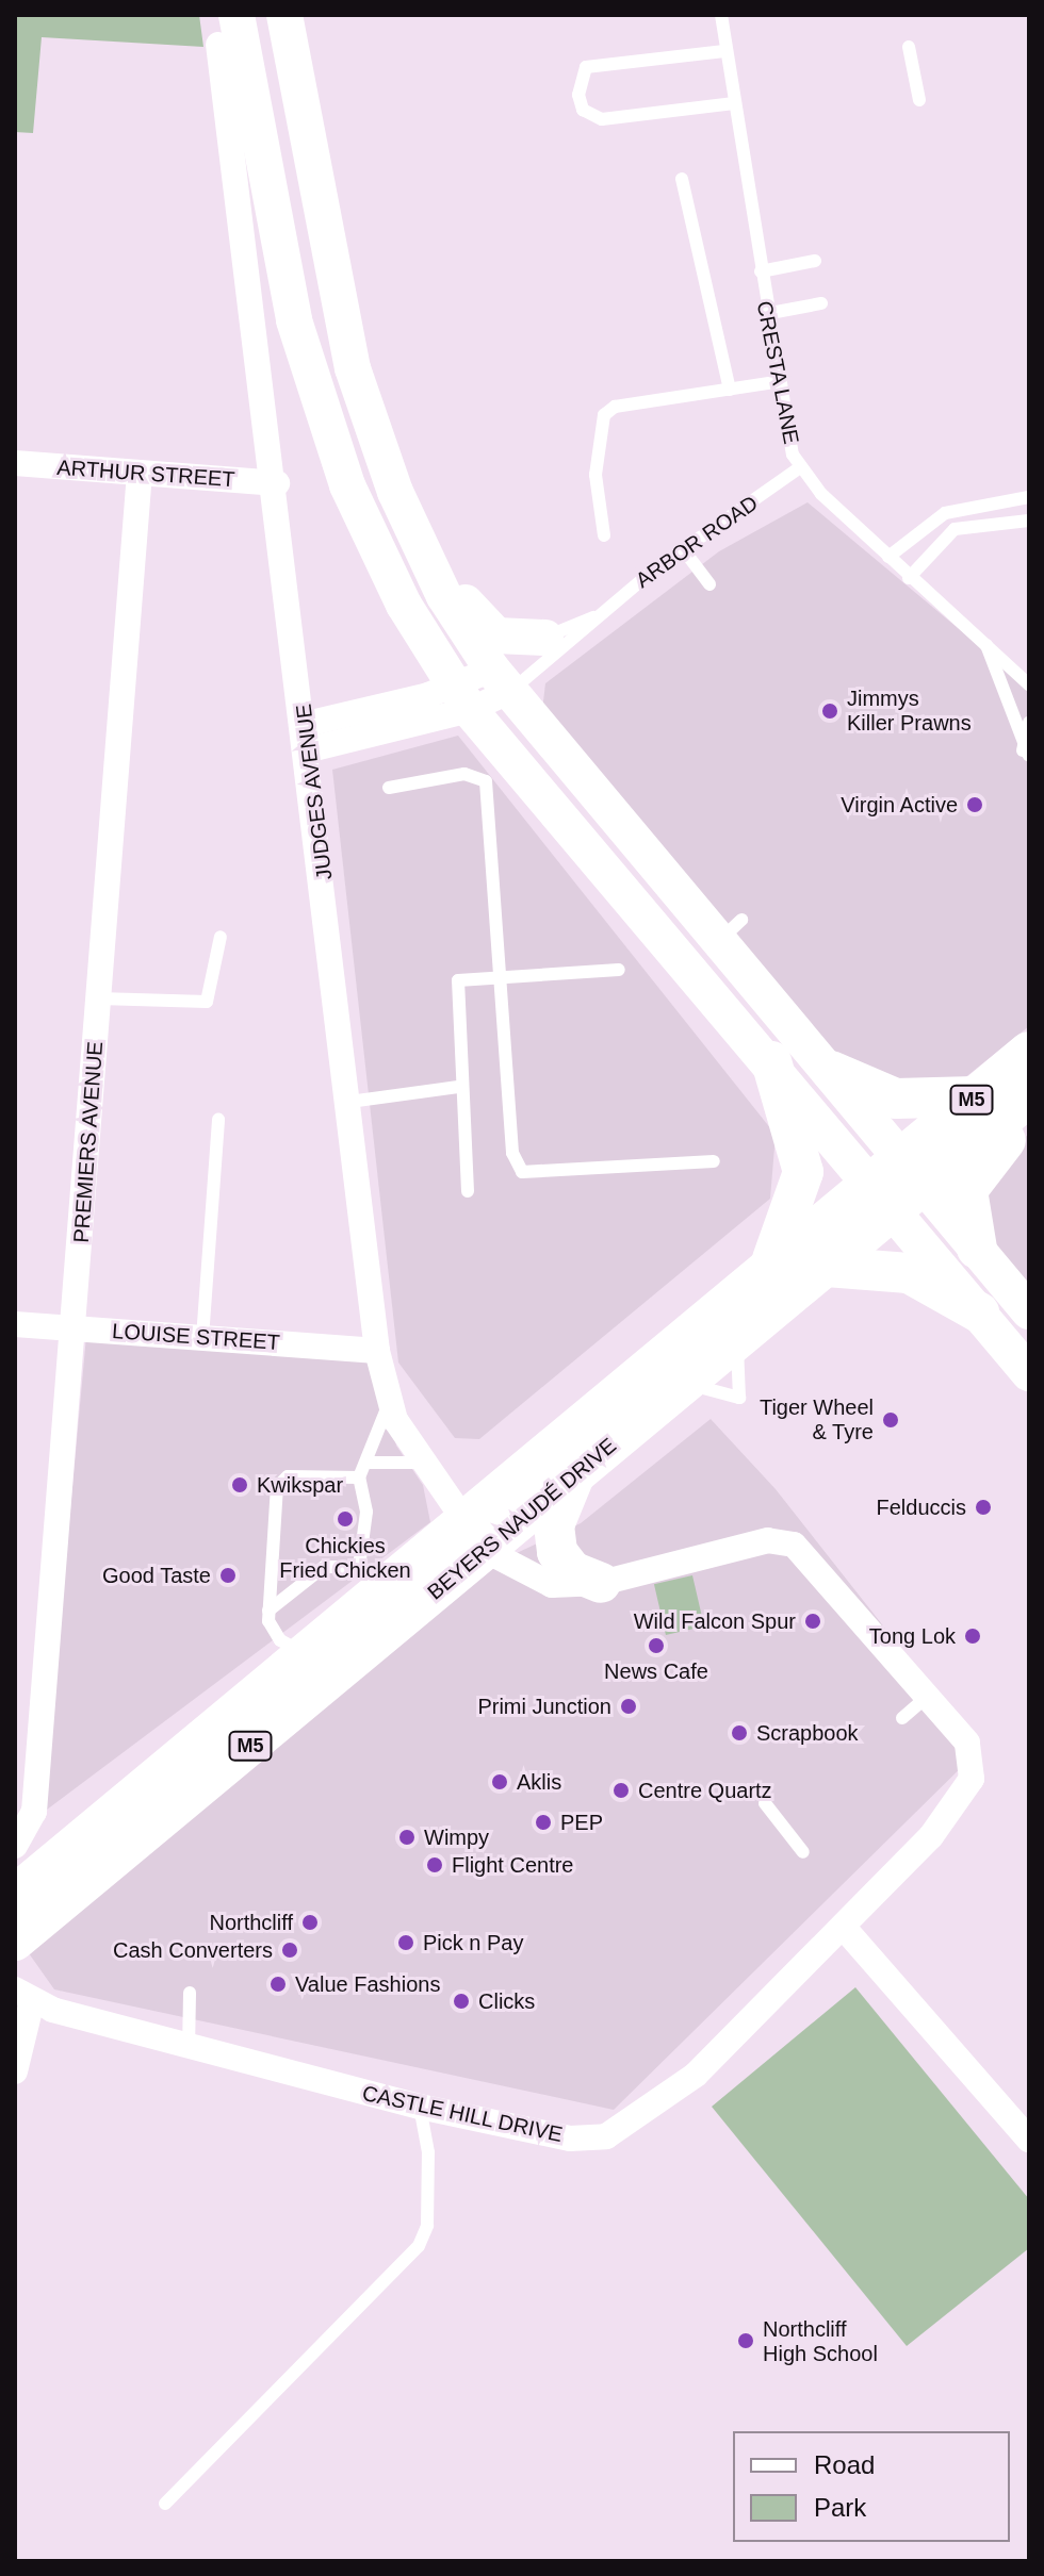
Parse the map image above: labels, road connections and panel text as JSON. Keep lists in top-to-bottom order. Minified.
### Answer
{"streets":{"main road":["JUDGES AVENUE","M5","BEYERS NAUDÉ DRIVE"],"street":["ARTHUR STREET","ARBOR ROAD","PREMIERS AVENUE","LOUISE STREET","CASTLE HILL DRIVE"],"lane":["CRESTA LANE"]},"crossings":[["CRESTA LANE","ARBOR ROAD"],["ARTHUR STREET","JUDGES AVENUE"],["ARTHUR STREET","PREMIERS AVENUE"],["ARBOR ROAD","JUDGES AVENUE"],["JUDGES AVENUE","LOUISE STREET"],["JUDGES AVENUE","BEYERS NAUDÉ DRIVE"],["JUDGES AVENUE","CASTLE HILL DRIVE"],["PREMIERS AVENUE","LOUISE STREET"],["BEYERS NAUDÉ DRIVE","CASTLE HILL DRIVE"]],"places":["Jimmys Killer Prawns","Virgin Active","Tiger Wheel & Tyre","Kwikspar","Felduccis","Chickies Fried Chicken","Good Taste","Wild Falcon Spur","Tong Lok","News Cafe","Primi Junction","Scrapbook","Aklis","Centre Quartz","PEP","Wimpy","Flight Centre","Northcliff","Pick n Pay","Cash Converters","Value Fashions","Clicks","Northcliff High School"],"legend":["Road","Park"]}
